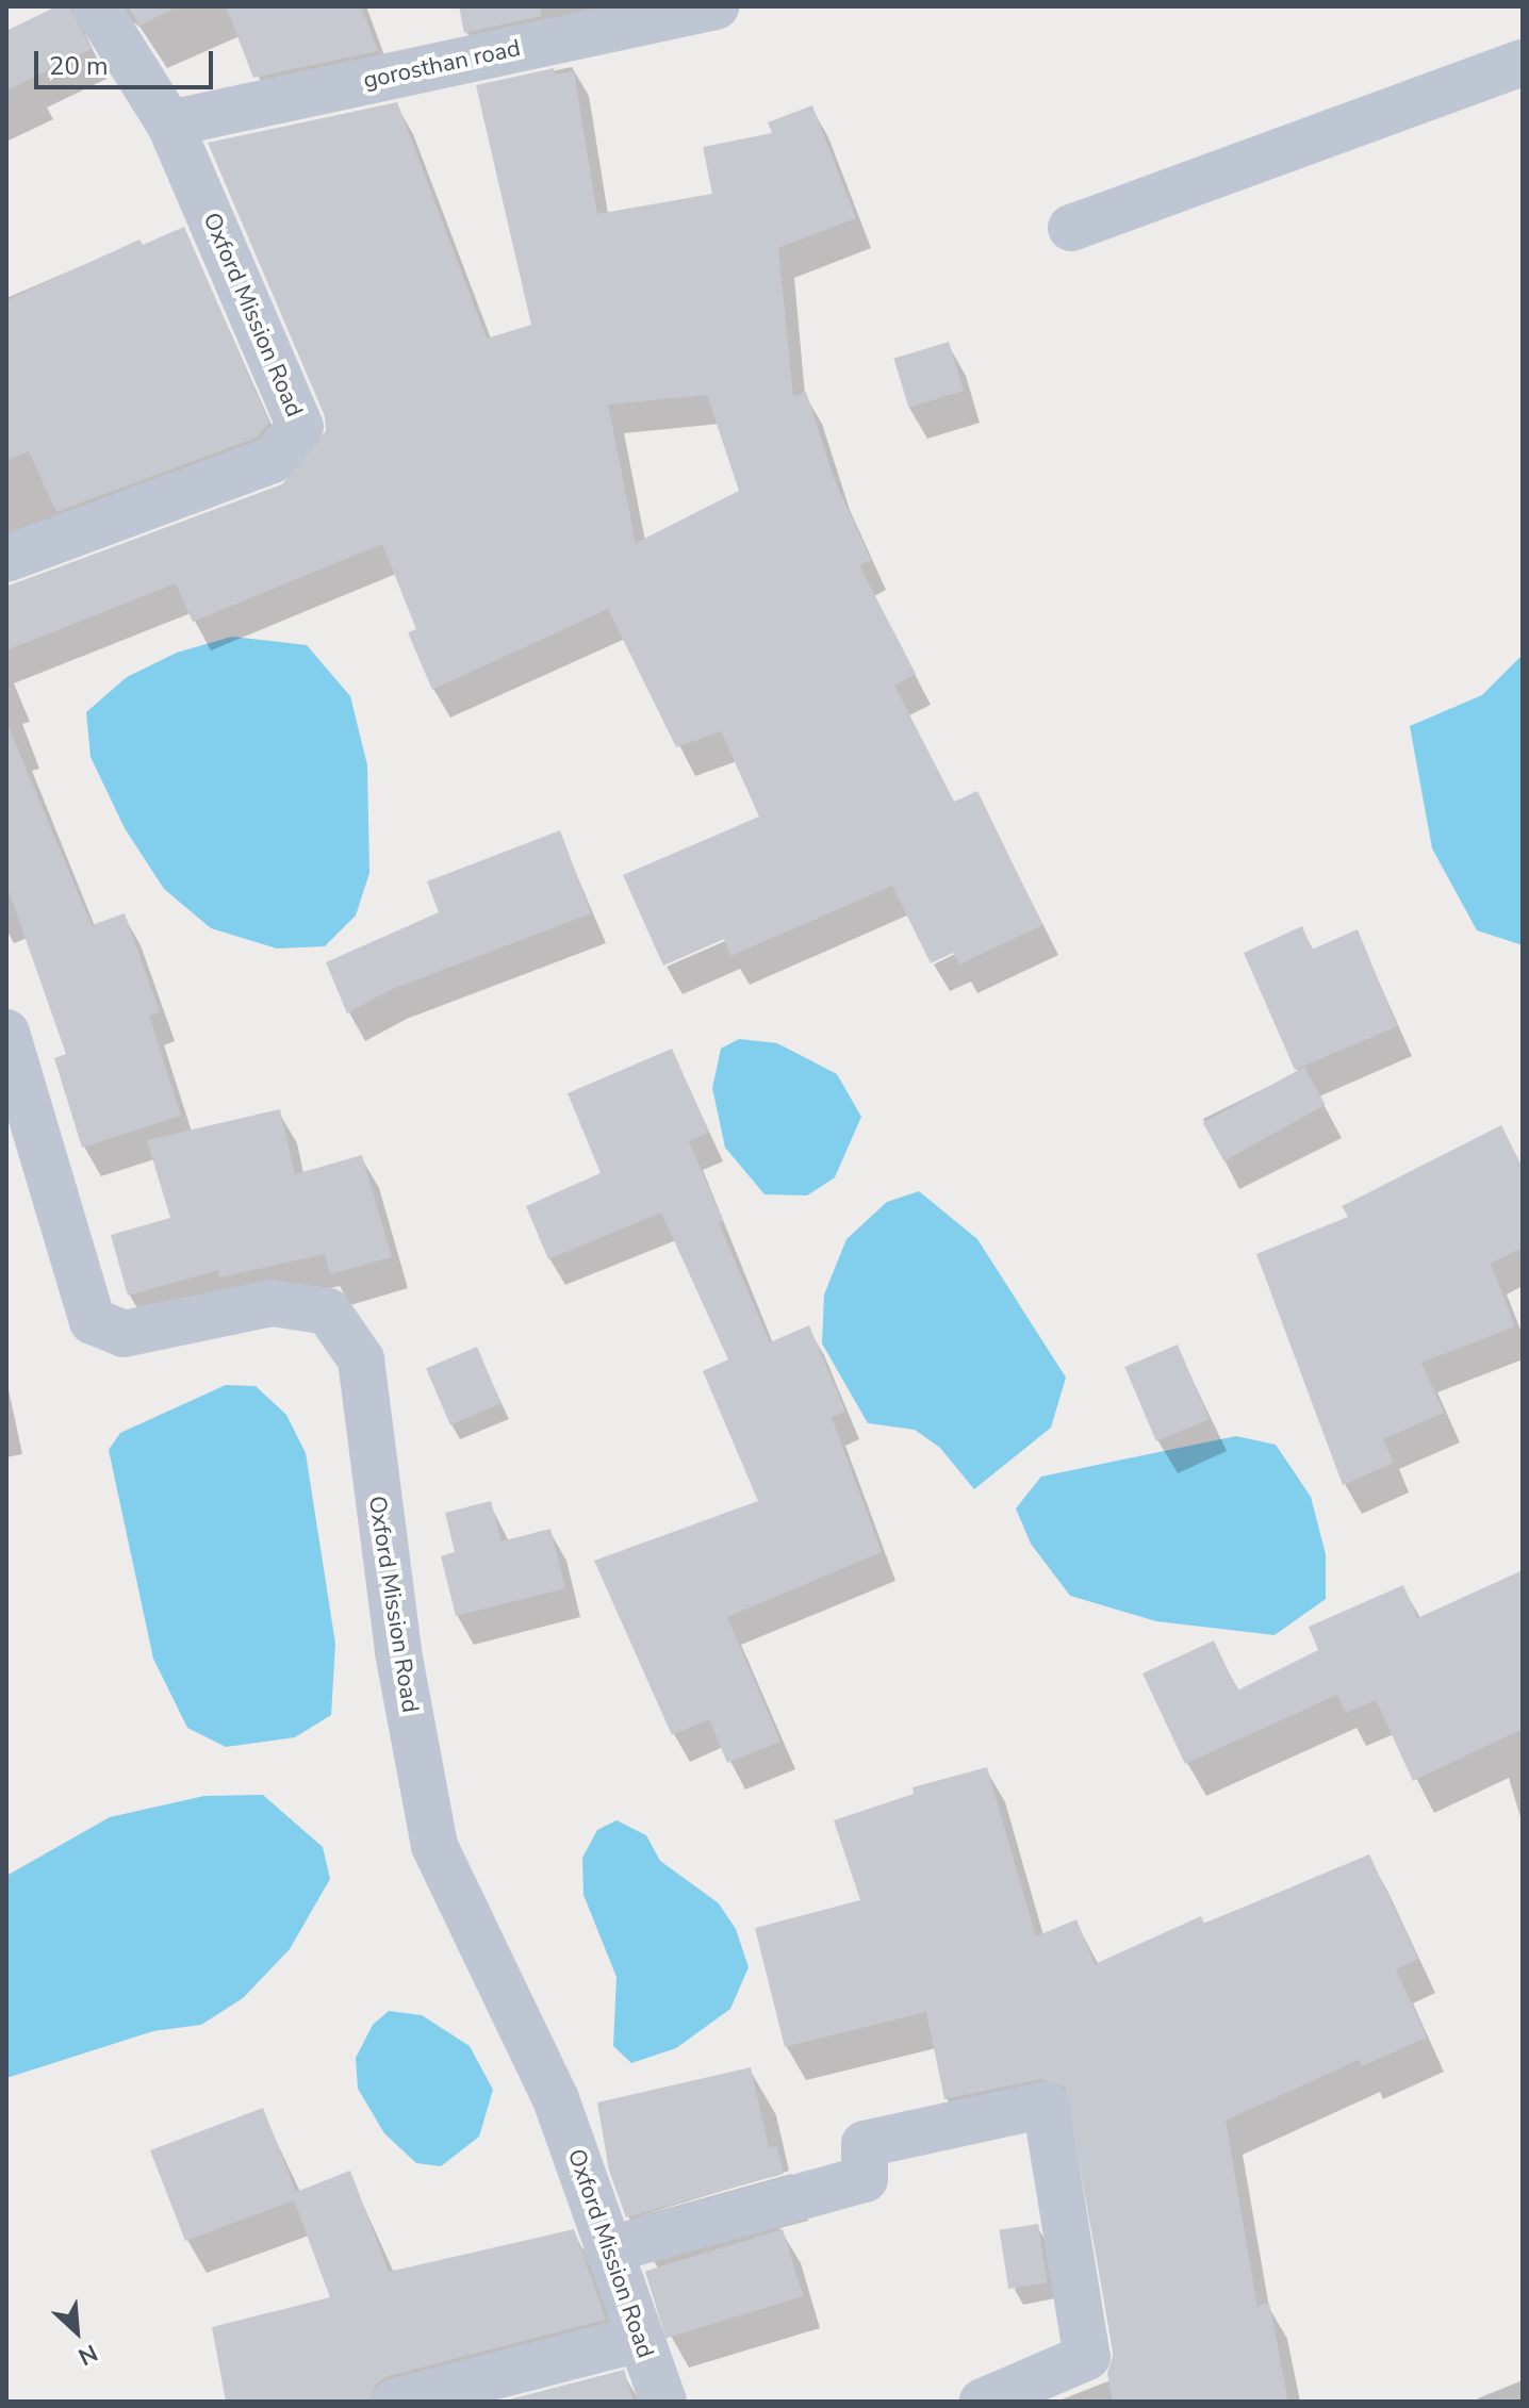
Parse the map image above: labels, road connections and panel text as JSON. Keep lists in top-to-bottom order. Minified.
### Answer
{"streets":{"street":["gorosthan road","Oxford Mission Road"]},"crossings":[["gorosthan road","Oxford Mission Road"]],"scale_bar":"20 m","north":"bottom right"}
